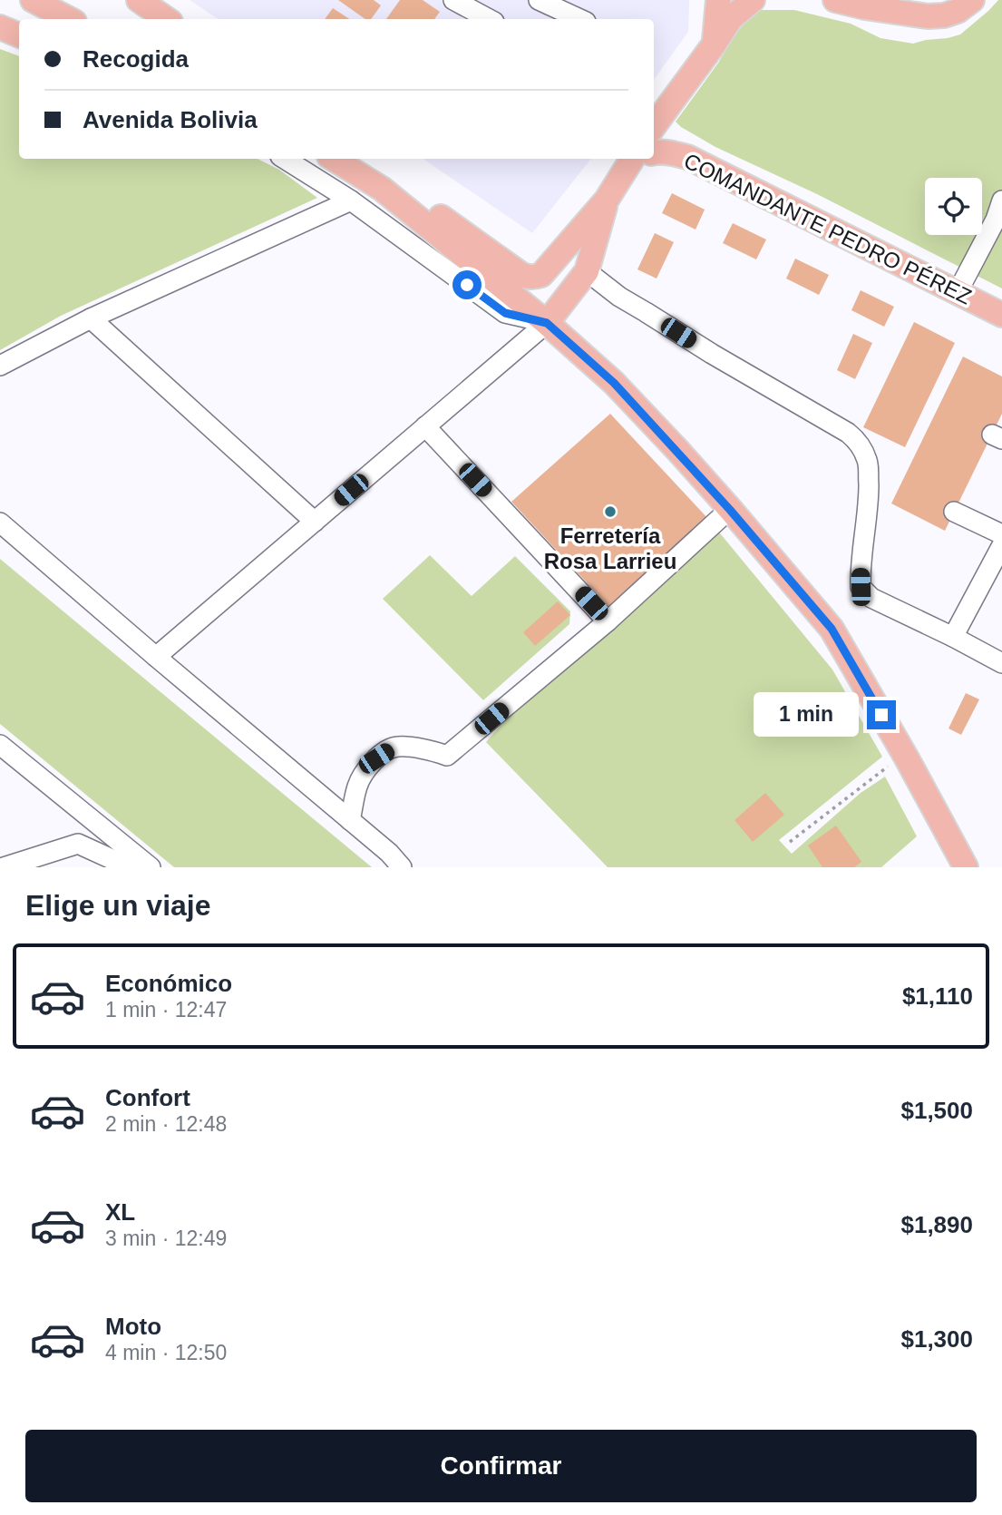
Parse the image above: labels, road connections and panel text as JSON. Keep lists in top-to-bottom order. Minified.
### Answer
{"streets":{"main road":["COMANDANTE PEDRO PÉREZ"]},"places":["Ferretería Rosa Larrieu"],"page":{"banner":["Recogida","Avenida Bolivia"],"bubble":"1 min","heading":"Elige un viaje","list":[{"name":"Económico","note":"1 min · 12:47","value":"$1,110"},{"name":"Confort","note":"2 min · 12:48","value":"$1,500"},{"name":"XL","note":"3 min · 12:49","value":"$1,890"},{"name":"Moto","note":"4 min · 12:50","value":"$1,300"}],"buttons":"Confirmar"}}
